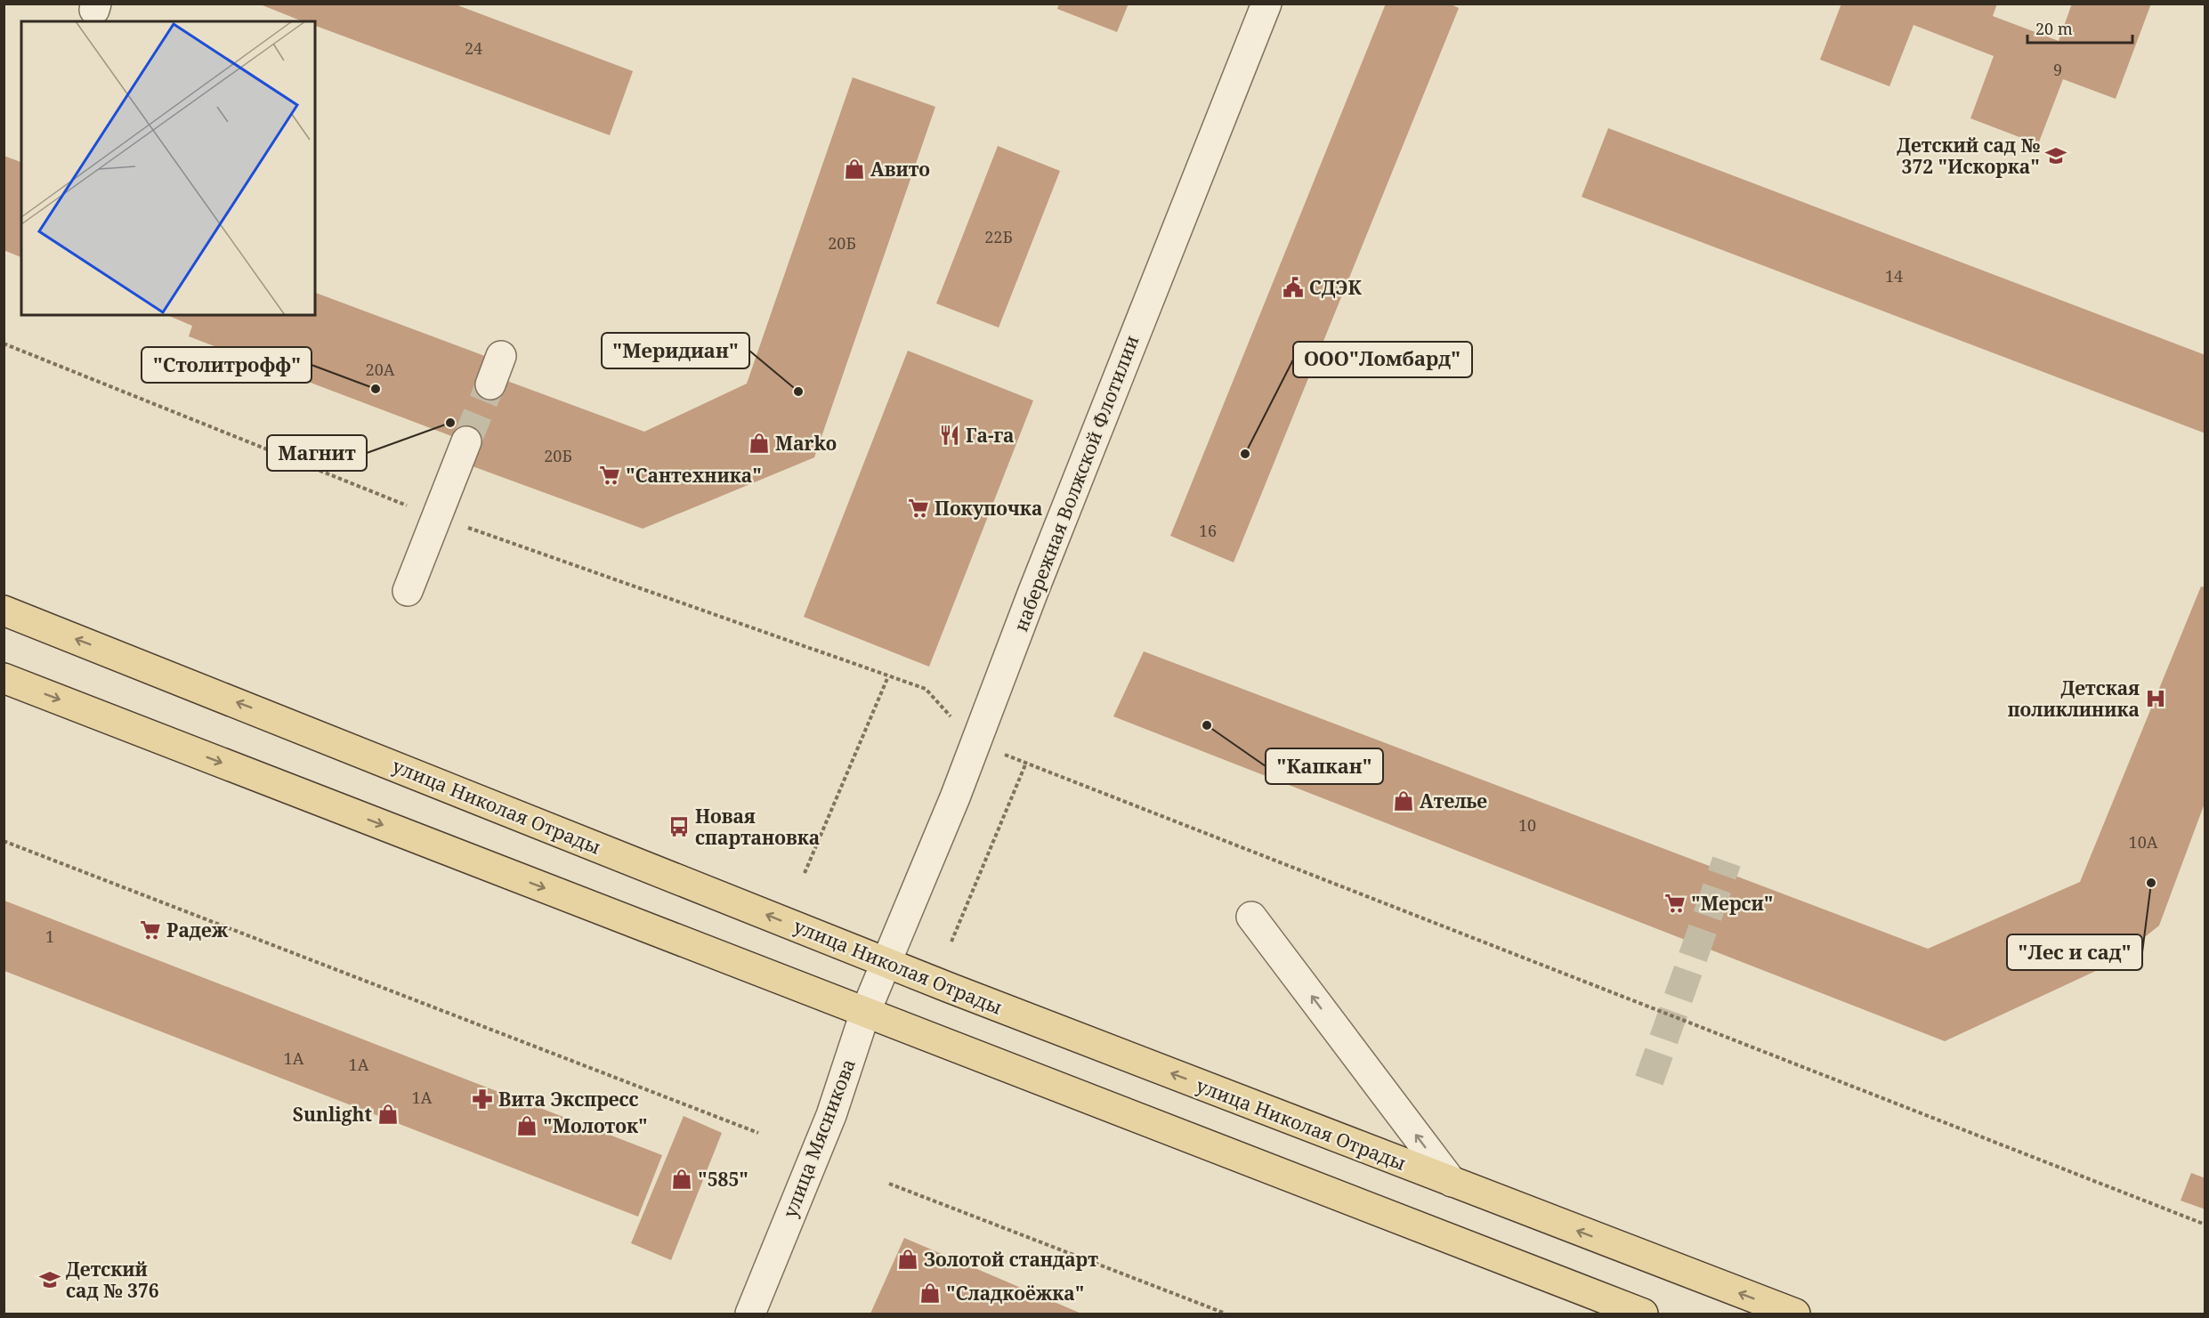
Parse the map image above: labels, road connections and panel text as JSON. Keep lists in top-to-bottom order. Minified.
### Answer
{"streets":{"main road":["улица Николая Отрады"],"street":["набережная Волжской Флотилии","улица Мясникова"]},"crossings":[["набережная Волжской Флотилии","улица Николая Отрады"],["набережная Волжской Флотилии","улица Мясникова"],["улица Николая Отрады","улица Мясникова"]],"places":{"school or university":["Детский сад № 372 \"Искорка\"","Детский сад № 376"],"shop":["Авито","Marko","Ателье","Sunlight","\"Молоток\"","\"585\"","Золотой стандарт","\"Сладкоёжка\""],"public building":["СДЭК"],"other":["\"Столитрофф\"","\"Меридиан\"","Магнит","ООО\"Ломбард\"","\"Капкан\"","\"Лес и сад\""],"restaurant":["Га-га"],"supermarket":["\"Сантехника\"","Покупочка","\"Мерси\"","Радеж"],"hospital":["Детская поликлиника"],"bus stop":["Новая спартановка"],"pharmacy":["Вита Экспресс"]},"house_numbers":["24","9","22Б","20Б","14","20А","20Б","16","10","10А","1","1А","1А","1А"],"scale_bar":"20 m"}
